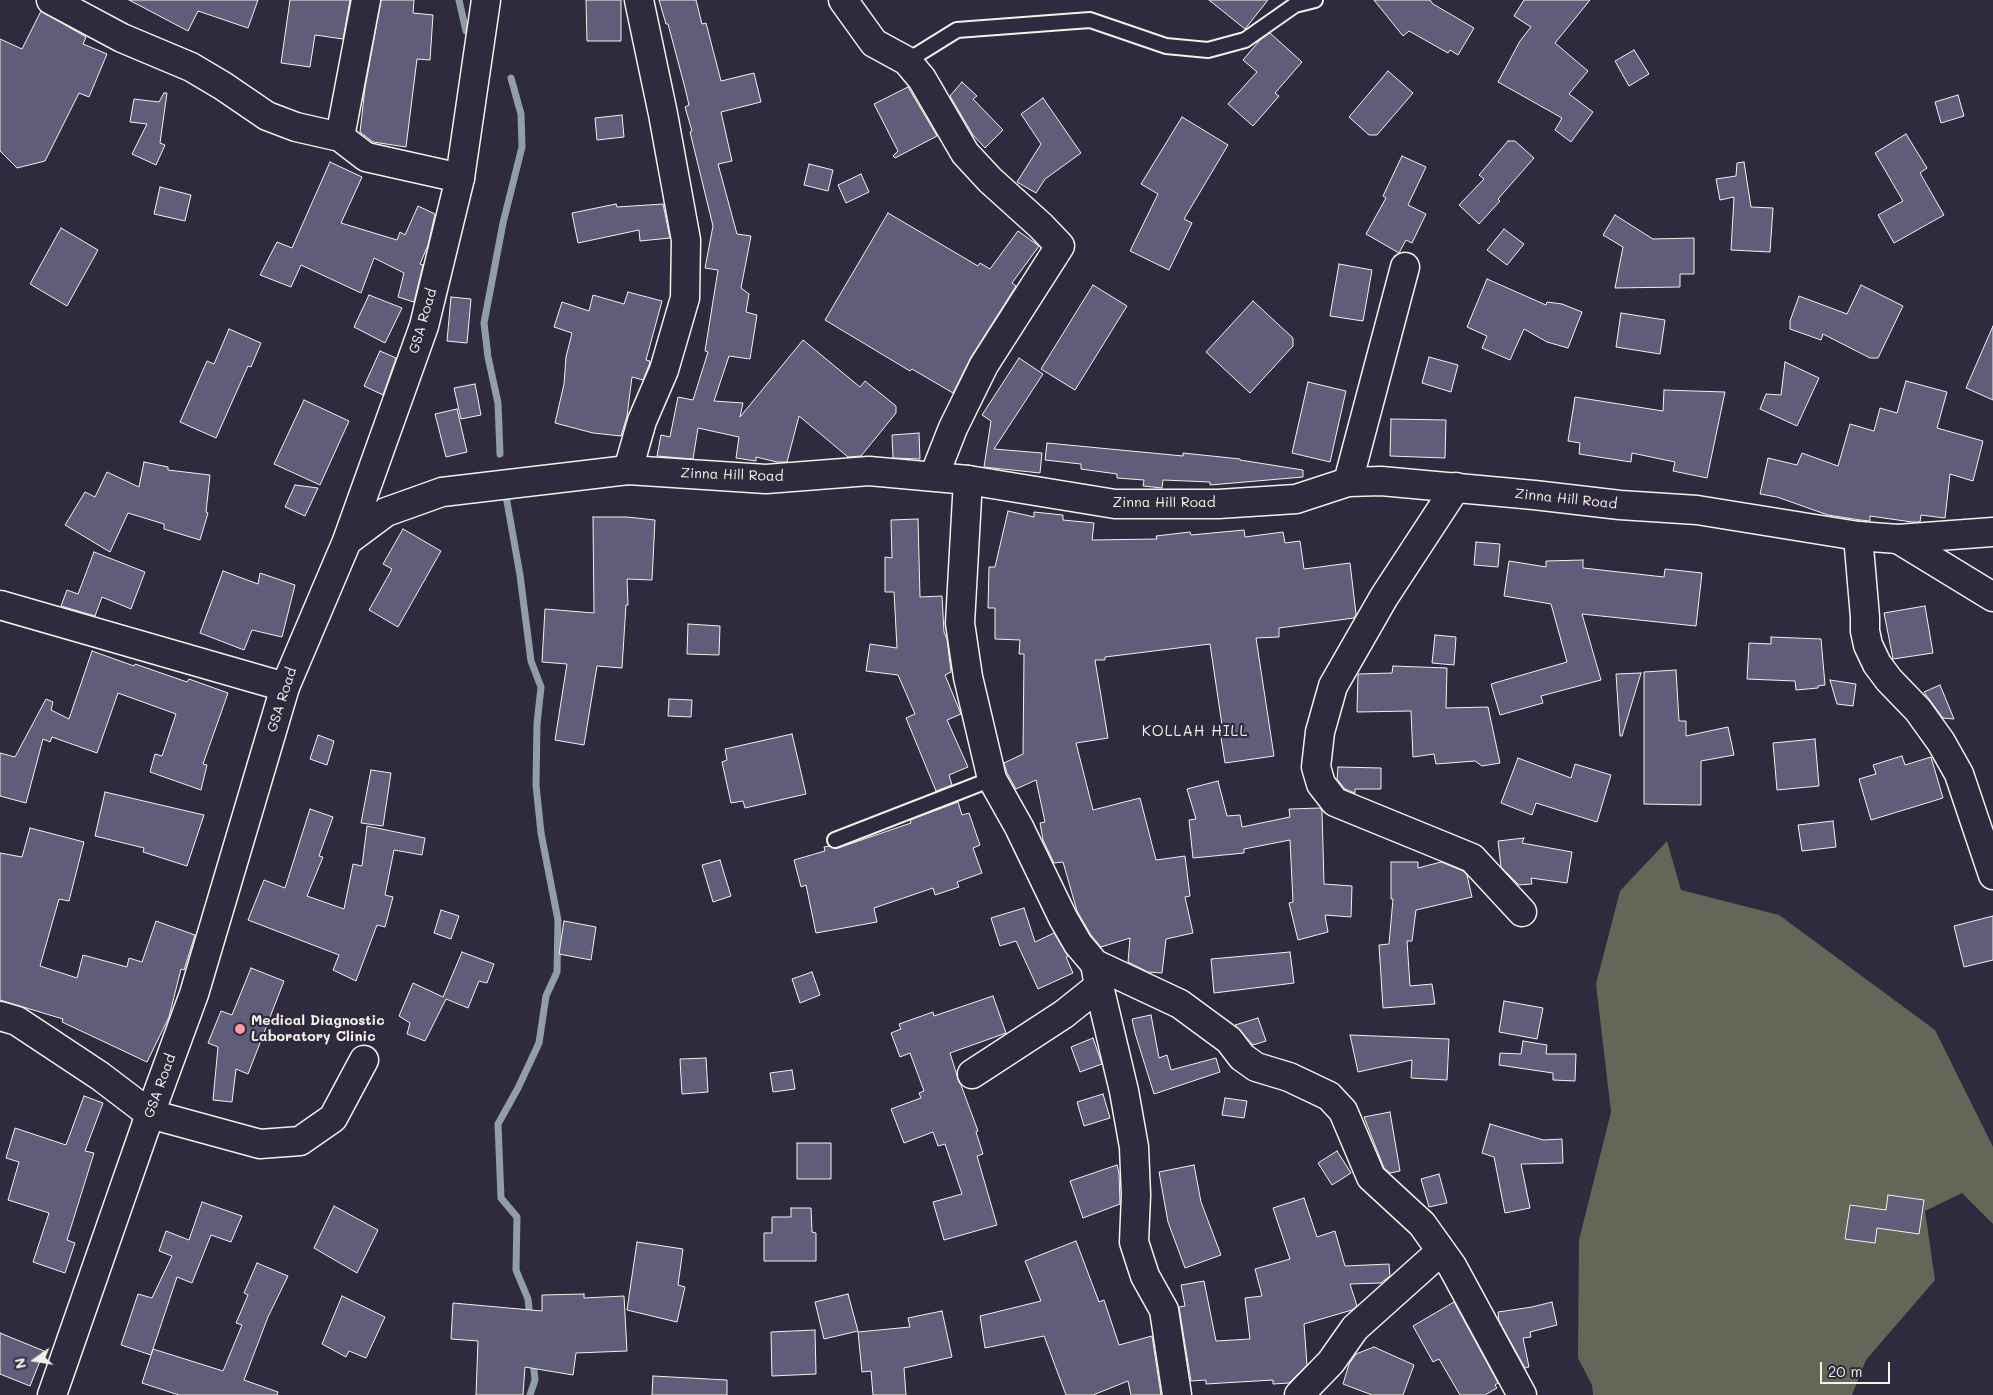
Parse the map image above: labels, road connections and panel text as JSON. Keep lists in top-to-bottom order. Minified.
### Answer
{"streets":{"street":["GSA Road","Zinna Hill Road"]},"crossings":[["GSA Road","Zinna Hill Road"]],"districts":["KOLLAH HILL"],"places":["Medical Diagnostic Laboratory Clinic"],"scale_bar":"20 m","north":"left"}
